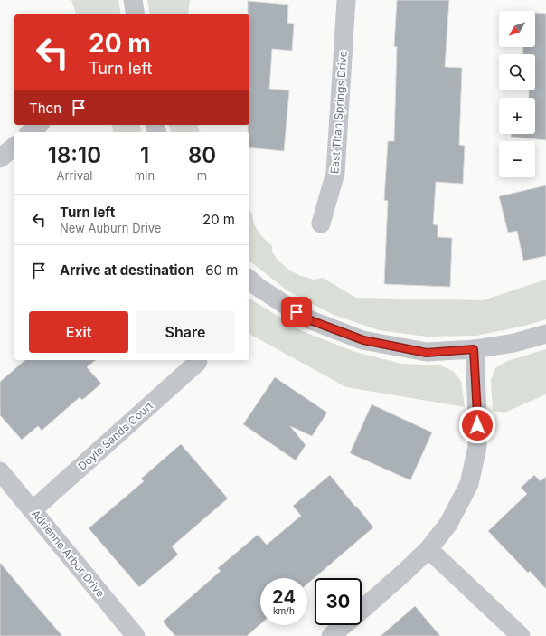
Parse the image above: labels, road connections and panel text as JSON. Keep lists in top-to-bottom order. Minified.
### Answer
{"streets":{"street":["East Titan Springs Drive","Doyle Sands Court","Adrienne Arbor Drive"]},"crossings":[["Doyle Sands Court","Adrienne Arbor Drive"]],"north":"bottom left","page":{"map_buttons":["+","−"],"turn":["20 m","Turn left"],"then":"Then","eta":["18:10","Arrival","1","min","80","m"],"list":[{"name":"Turn left","note":"New Auburn Drive","value":"20 m"},{"name":"Arrive at destination","value":"60 m"}],"buttons":["Exit","Share"],"speed":"24 km/h","limit":"30"}}
